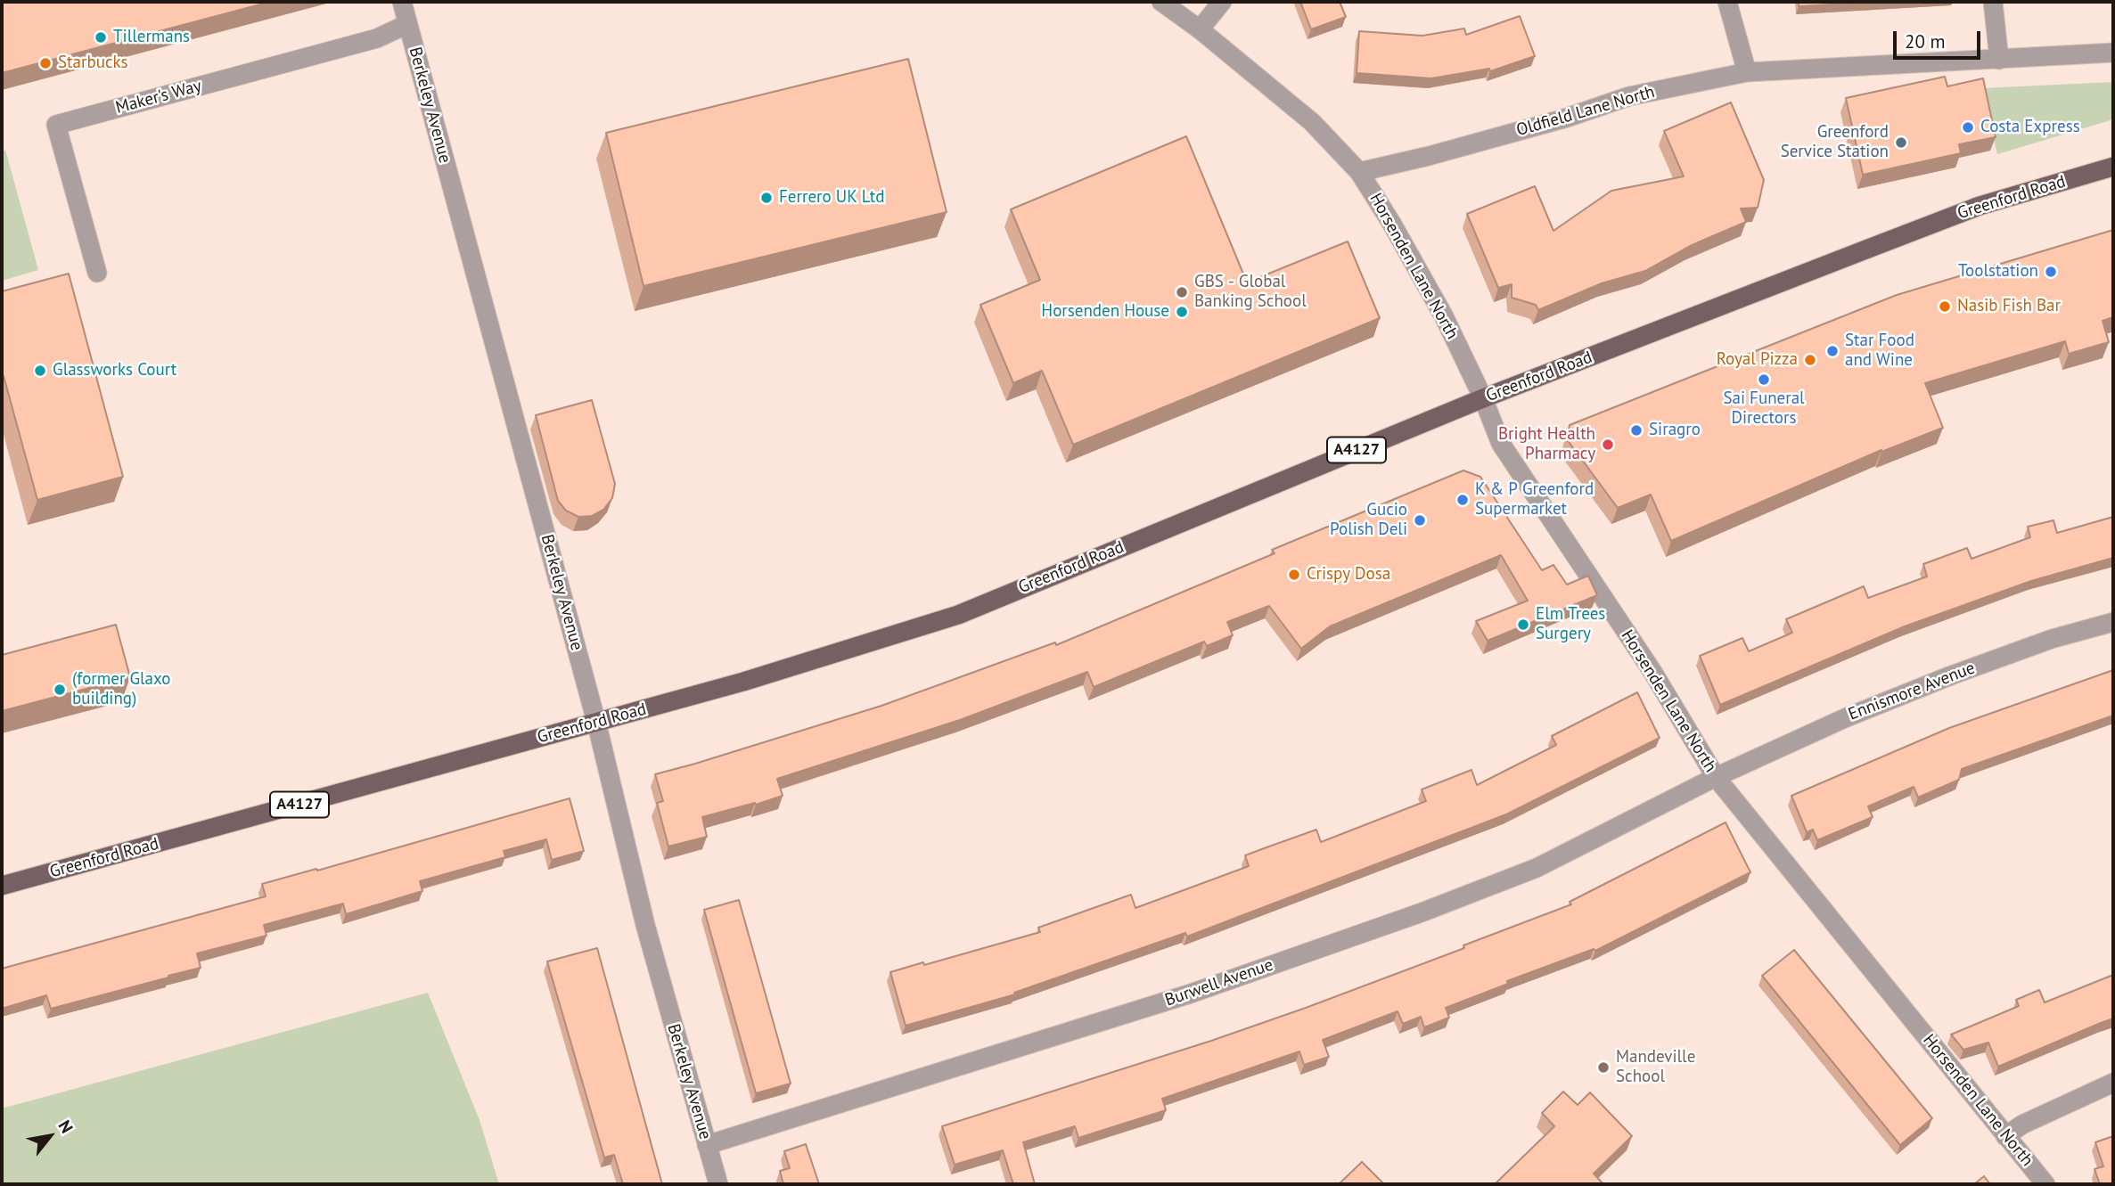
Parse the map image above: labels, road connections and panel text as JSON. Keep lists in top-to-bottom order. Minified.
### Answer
{"streets":{"main road":["Greenford Road","A4127"],"street":["Maker's Way","Berkeley Avenue","Oldfield Lane North","Horsenden Lane North","Ennismore Avenue","Burwell Avenue"]},"crossings":[["Maker's Way","Berkeley Avenue"],["Berkeley Avenue","Greenford Road"],["Berkeley Avenue","Burwell Avenue"],["Oldfield Lane North","Horsenden Lane North"],["Greenford Road","Horsenden Lane North"],["Horsenden Lane North","Ennismore Avenue"],["Horsenden Lane North","Burwell Avenue"],["Ennismore Avenue","Burwell Avenue"]],"places":["Tillermans","Starbucks","Costa Express","Greenford Service Station","Ferrero UK Ltd","Toolstation","GBS - Global Banking School","Nasib Fish Bar","Horsenden House","Star Food and Wine","Royal Pizza","Glassworks Court","Sai Funeral Directors","Siragro","Bright Health Pharmacy","K & P Greenford Supermarket","Gucio Polish Deli","Crispy Dosa","Elm Trees Surgery","(former Glaxo building)","Mandeville School"],"scale_bar":"20 m","north":"top right"}
